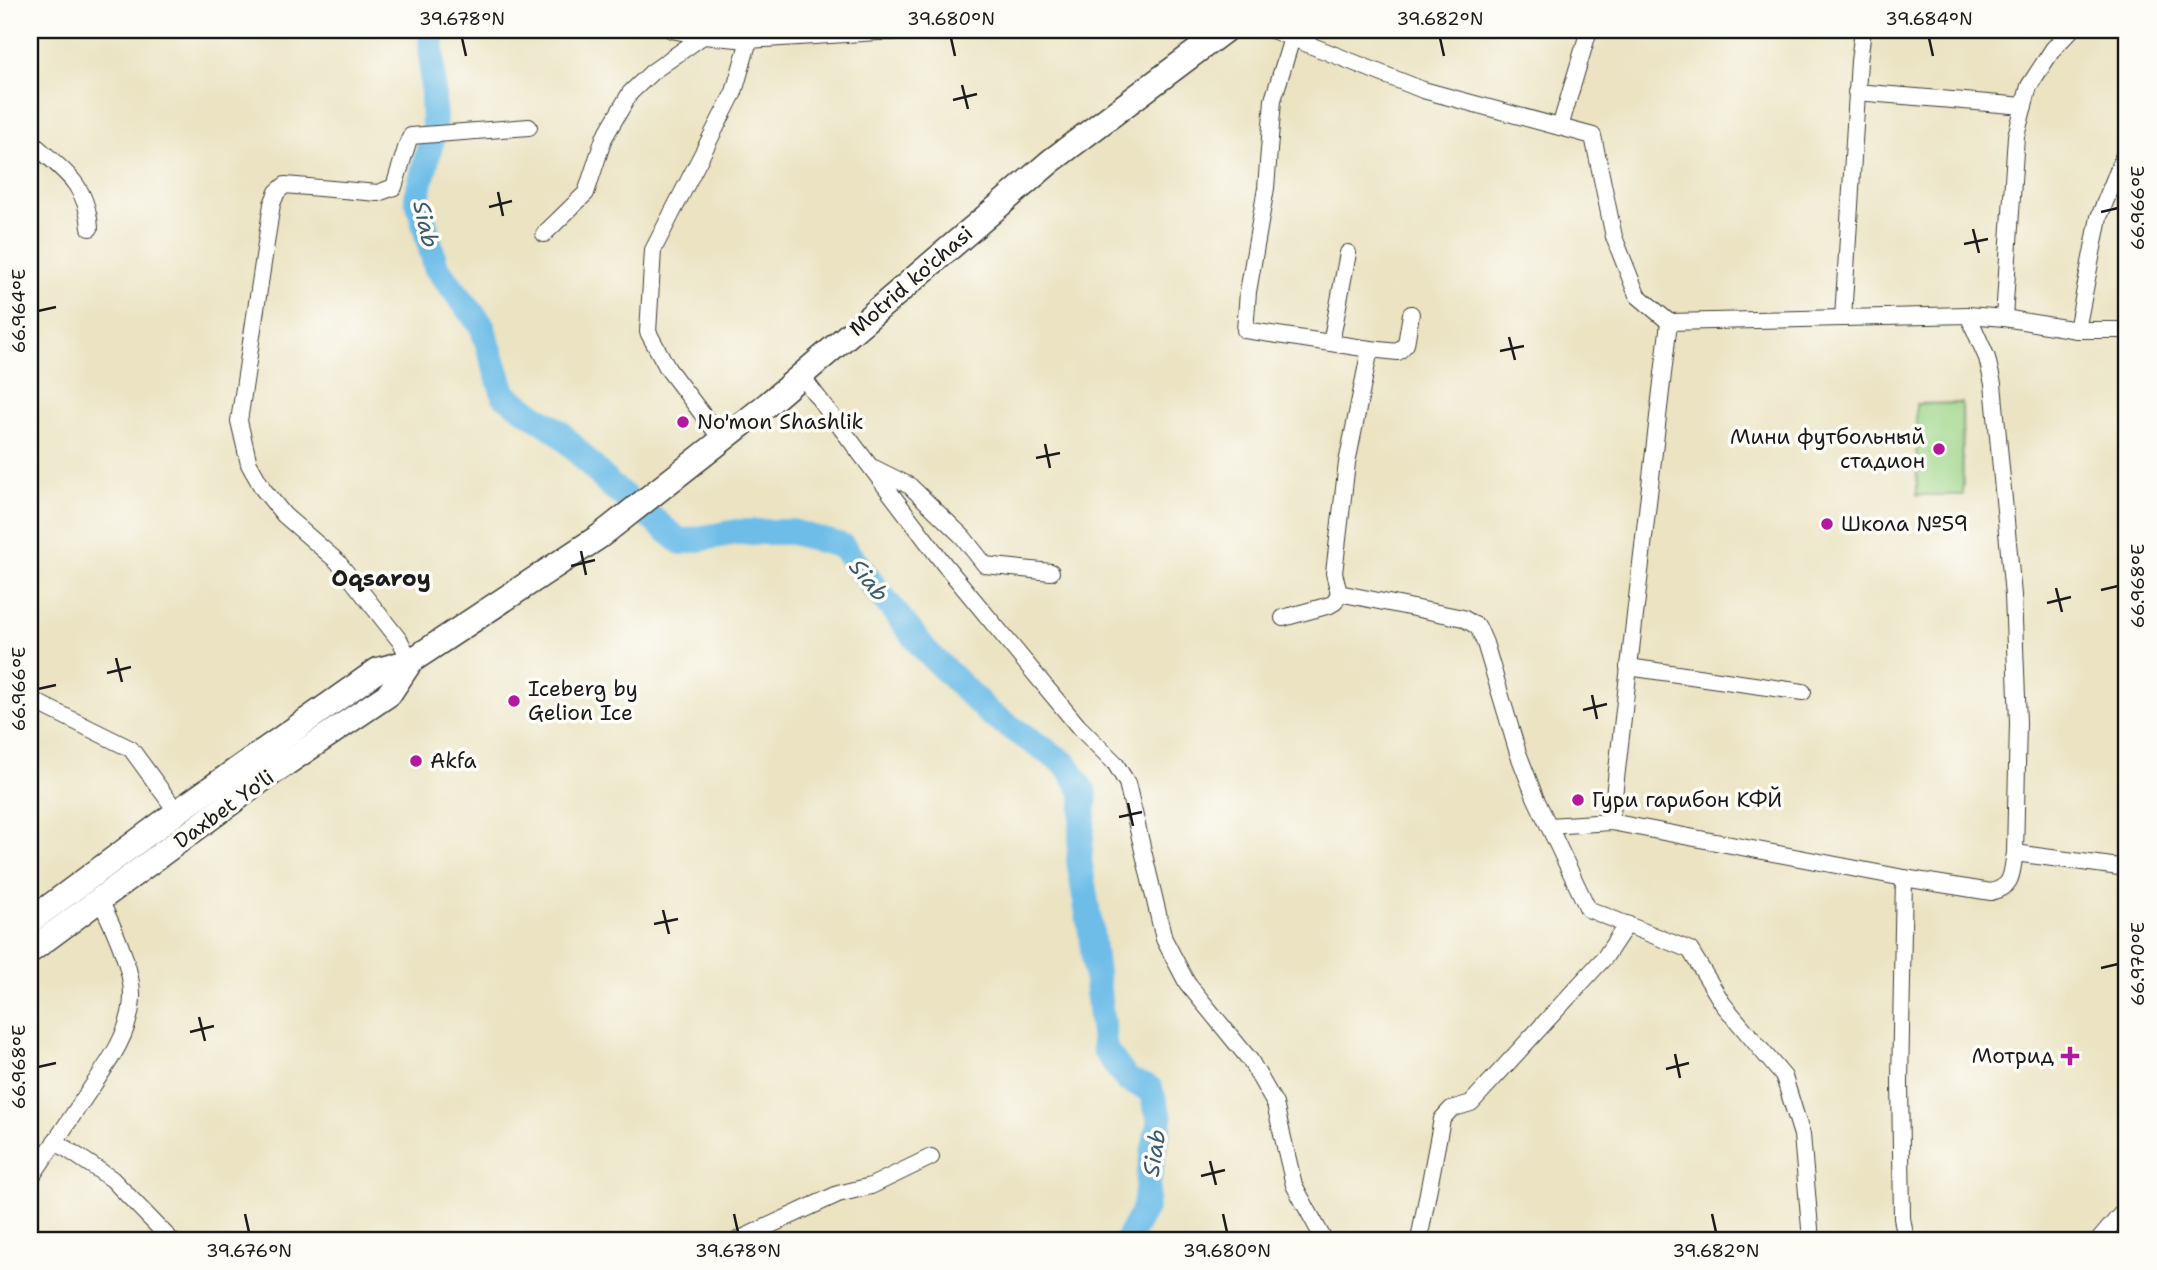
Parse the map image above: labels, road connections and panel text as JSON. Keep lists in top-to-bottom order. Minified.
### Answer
{"streets":{"main road":["Motrid ko'chasi","Daxbet Yo'li"]},"crossings":[["Motrid ko'chasi","Daxbet Yo'li"]],"districts":["Oqsaroy"],"water":["Siab"],"places":{"other":["No'mon Shashlik","Мини футбольный стадион","Школа №59","Iceberg by Gelion Ice","Akfa","Гури гарибон КФЙ"],"health":["Мотрид"]},"coordinates":["39.678°N","39.680°N","39.682°N","39.684°N","66.966°E","66.964°E","66.968°E","66.970°E","39.676°N"]}
